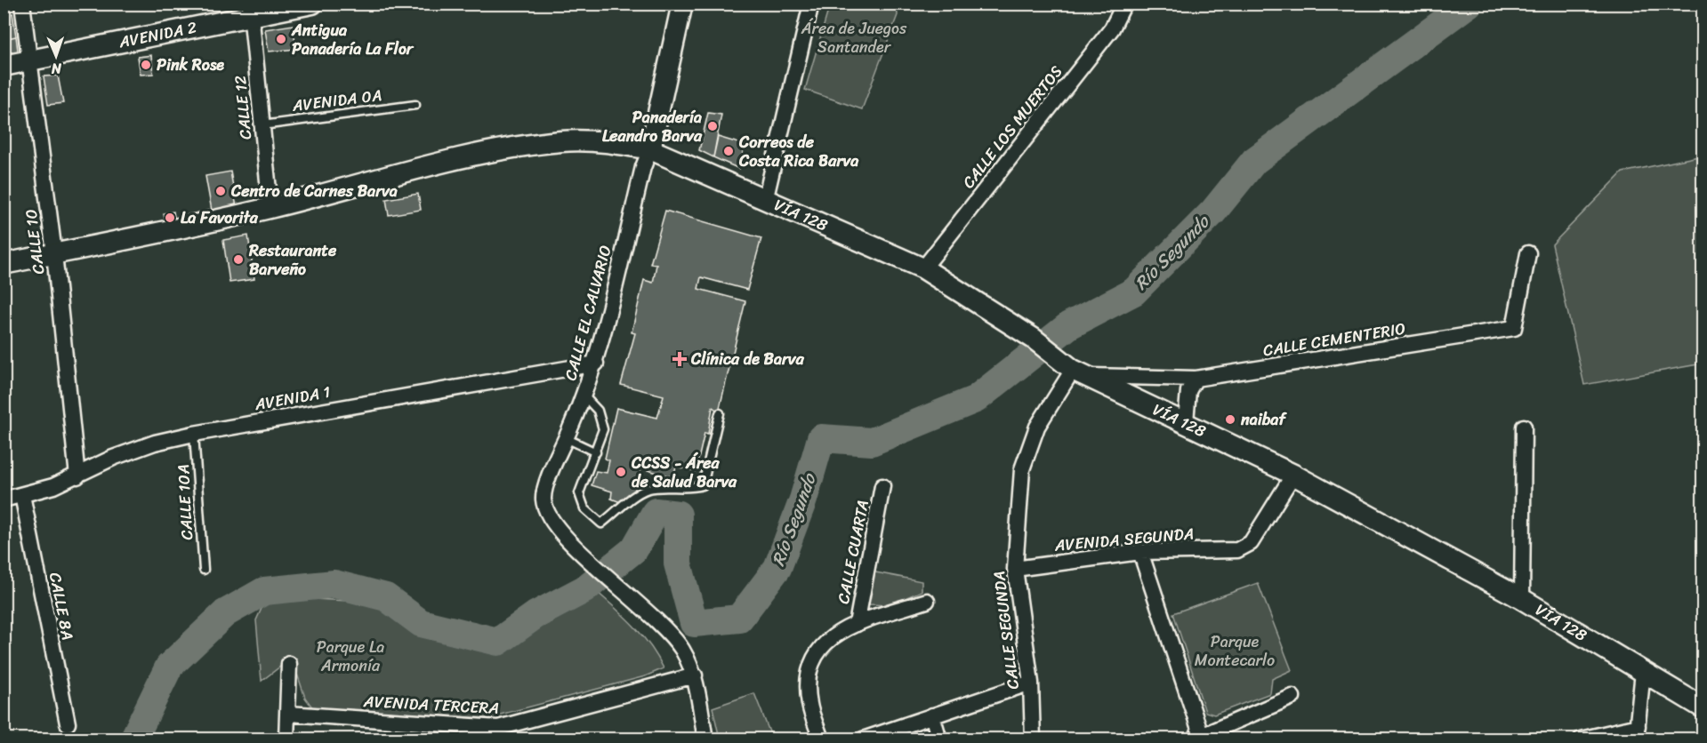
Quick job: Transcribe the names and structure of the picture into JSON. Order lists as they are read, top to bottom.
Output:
{
  "streets": {
    "main road": ["AVENIDA 2", "VÍA 128"],
    "street": [
      "CALLE 12",
      "CALLE LOS MUERTOS",
      "CALLE 10",
      "CALLE EL CALVARIO",
      "CALLE CEMENTERIO",
      "AVENIDA 1",
      "AVENIDA SEGUNDA",
      "CALLE CUARTA",
      "CALLE 8A",
      "CALLE SEGUNDA",
      "AVENIDA TERCERA"
    ],
    "lane": ["AVENIDA 0A", "CALLE 10A"]
  },
  "crossings": [
    ["AVENIDA 2", "CALLE 12"],
    ["AVENIDA 2", "CALLE 10"],
    ["AVENIDA 0A", "CALLE 12"],
    ["CALLE 12", "VÍA 128"],
    ["CALLE LOS MUERTOS", "VÍA 128"],
    ["VÍA 128", "CALLE 10"],
    ["VÍA 128", "CALLE EL CALVARIO"],
    ["VÍA 128", "CALLE CEMENTERIO"],
    ["VÍA 128", "AVENIDA SEGUNDA"],
    ["VÍA 128", "CALLE SEGUNDA"],
    ["CALLE 10", "AVENIDA 1"],
    ["CALLE EL CALVARIO", "AVENIDA 1"],
    ["CALLE EL CALVARIO", "AVENIDA TERCERA"],
    ["CALLE CEMENTERIO", "CALLE SEGUNDA"],
    ["AVENIDA 1", "CALLE 10A"],
    ["AVENIDA 1", "CALLE 8A"],
    ["AVENIDA SEGUNDA", "CALLE SEGUNDA"]
  ],
  "water": ["Río Segundo"],
  "parks": ["Área de Juegos Santander", "Parque Montecarlo", "Parque La Armonía"],
  "places": {
    "other": [
      "Antigua Panadería La Flor",
      "Pink Rose",
      "Panadería Leandro Barva",
      "Correos de Costa Rica Barva",
      "Centro de Carnes Barva",
      "La Favorita",
      "Restaurante Barveño",
      "naibaf",
      "CCSS - Área de Salud Barva"
    ],
    "health": ["Clínica de Barva"]
  },
  "north": "bottom"
}
